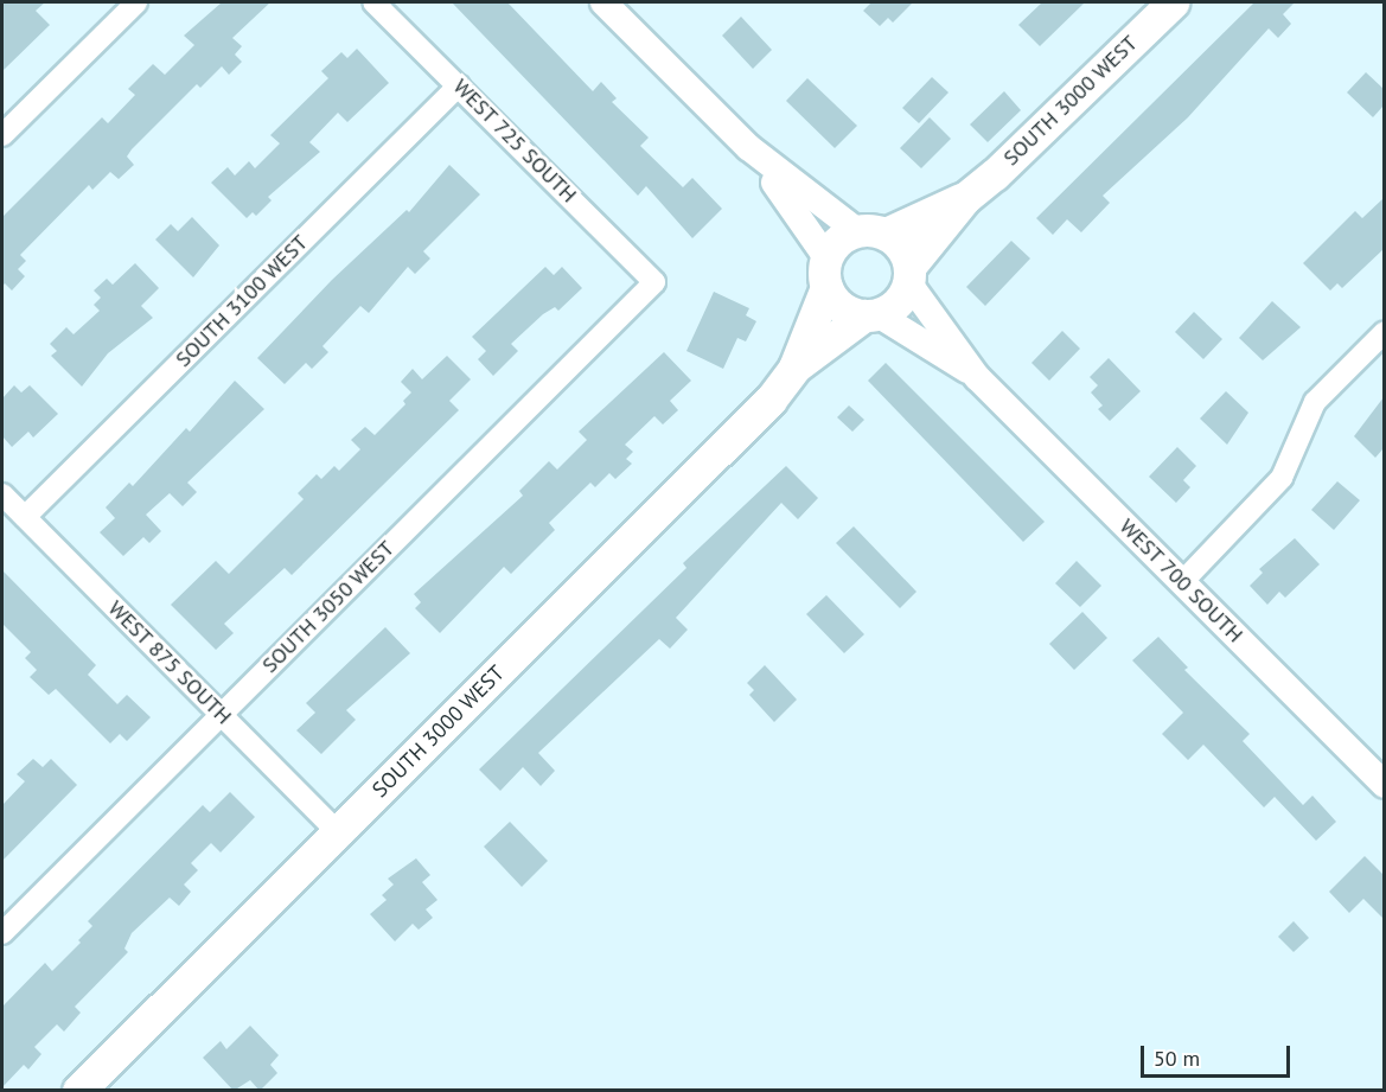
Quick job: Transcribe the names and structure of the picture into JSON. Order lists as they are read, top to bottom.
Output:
{
  "streets": {
    "main road": ["SOUTH 3000 WEST"],
    "street": [
      "WEST 725 SOUTH",
      "SOUTH 3100 WEST",
      "WEST 700 SOUTH",
      "SOUTH 3050 WEST",
      "WEST 875 SOUTH"
    ]
  },
  "crossings": [
    ["SOUTH 3000 WEST", "WEST 700 SOUTH"],
    ["SOUTH 3000 WEST", "WEST 875 SOUTH"],
    ["WEST 725 SOUTH", "SOUTH 3100 WEST"],
    ["WEST 725 SOUTH", "SOUTH 3050 WEST"],
    ["SOUTH 3100 WEST", "WEST 875 SOUTH"],
    ["SOUTH 3050 WEST", "WEST 875 SOUTH"]
  ],
  "scale_bar": "50 m"
}
